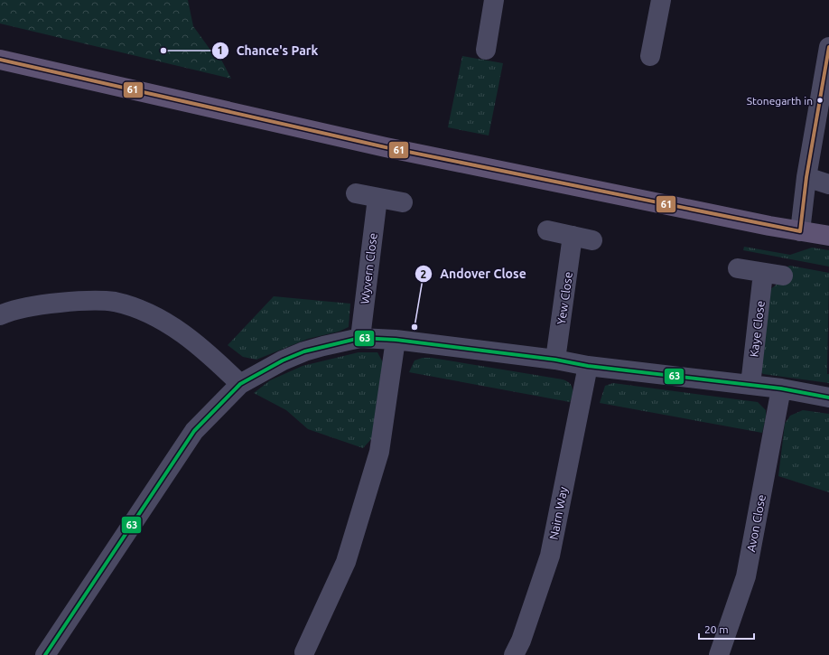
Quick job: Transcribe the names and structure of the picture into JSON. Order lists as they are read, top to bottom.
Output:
{
  "streets": {
    "street": [
      "Wyvern Close",
      "Yew Close",
      "Kaye Close",
      "Nairn Way",
      "Avon Close"
    ]
  },
  "places": ["Chance's Park", "Stonegarth in", "Andover Close"],
  "lines": ["transit line 61", "transit line 63"],
  "scale_bar": "20 m"
}
